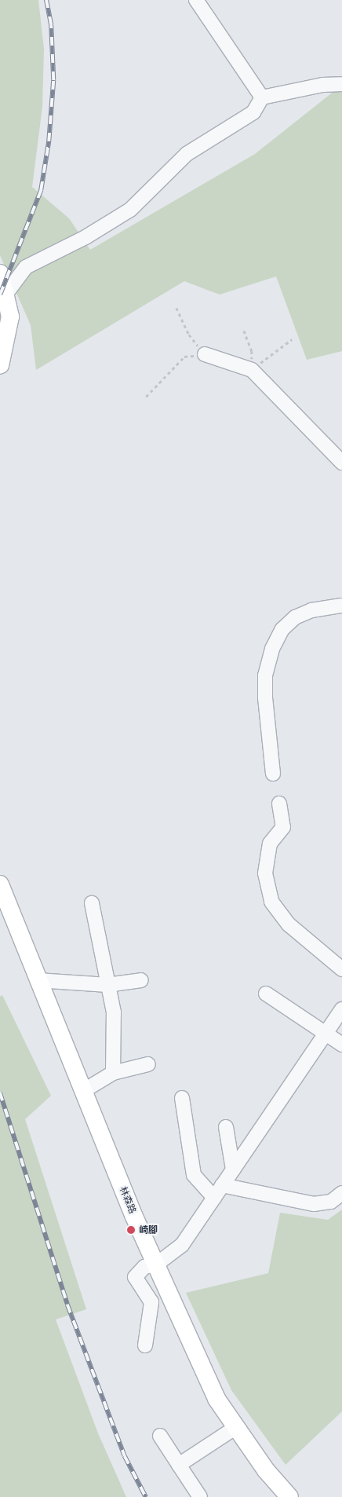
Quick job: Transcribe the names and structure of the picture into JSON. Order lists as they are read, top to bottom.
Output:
{
  "streets": {
    "main road": ["林森路"]
  },
  "places": ["崎腳"]
}
